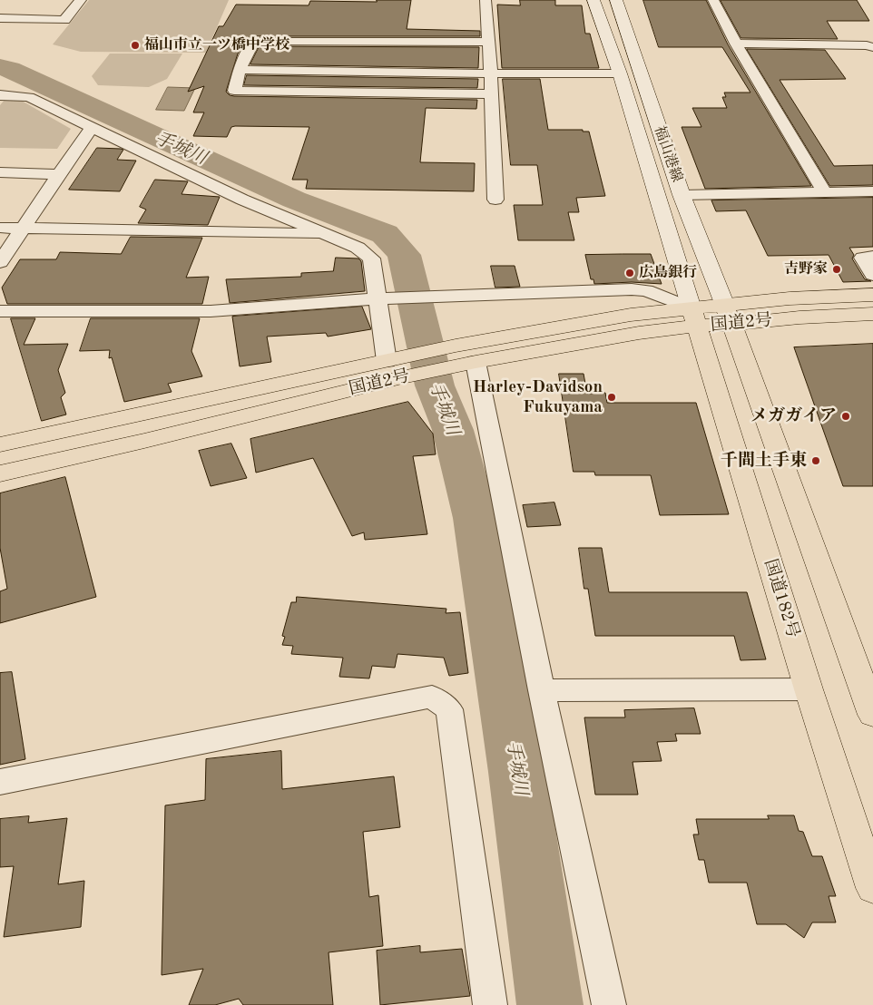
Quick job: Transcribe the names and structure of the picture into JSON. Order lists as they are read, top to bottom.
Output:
{
  "streets": {
    "highway": ["国道2号", "国道182号"],
    "main road": ["福山港線"]
  },
  "crossings": [
    ["福山港線", "国道2号"],
    ["福山港線", "国道182号"],
    ["国道2号", "国道182号"]
  ],
  "water": ["手城川"],
  "places": [
    "福山市立一ツ橋中学校",
    "吉野家",
    "広島銀行",
    "Harley-Davidson Fukuyama",
    "メガガイア",
    "千間土手東"
  ]
}
